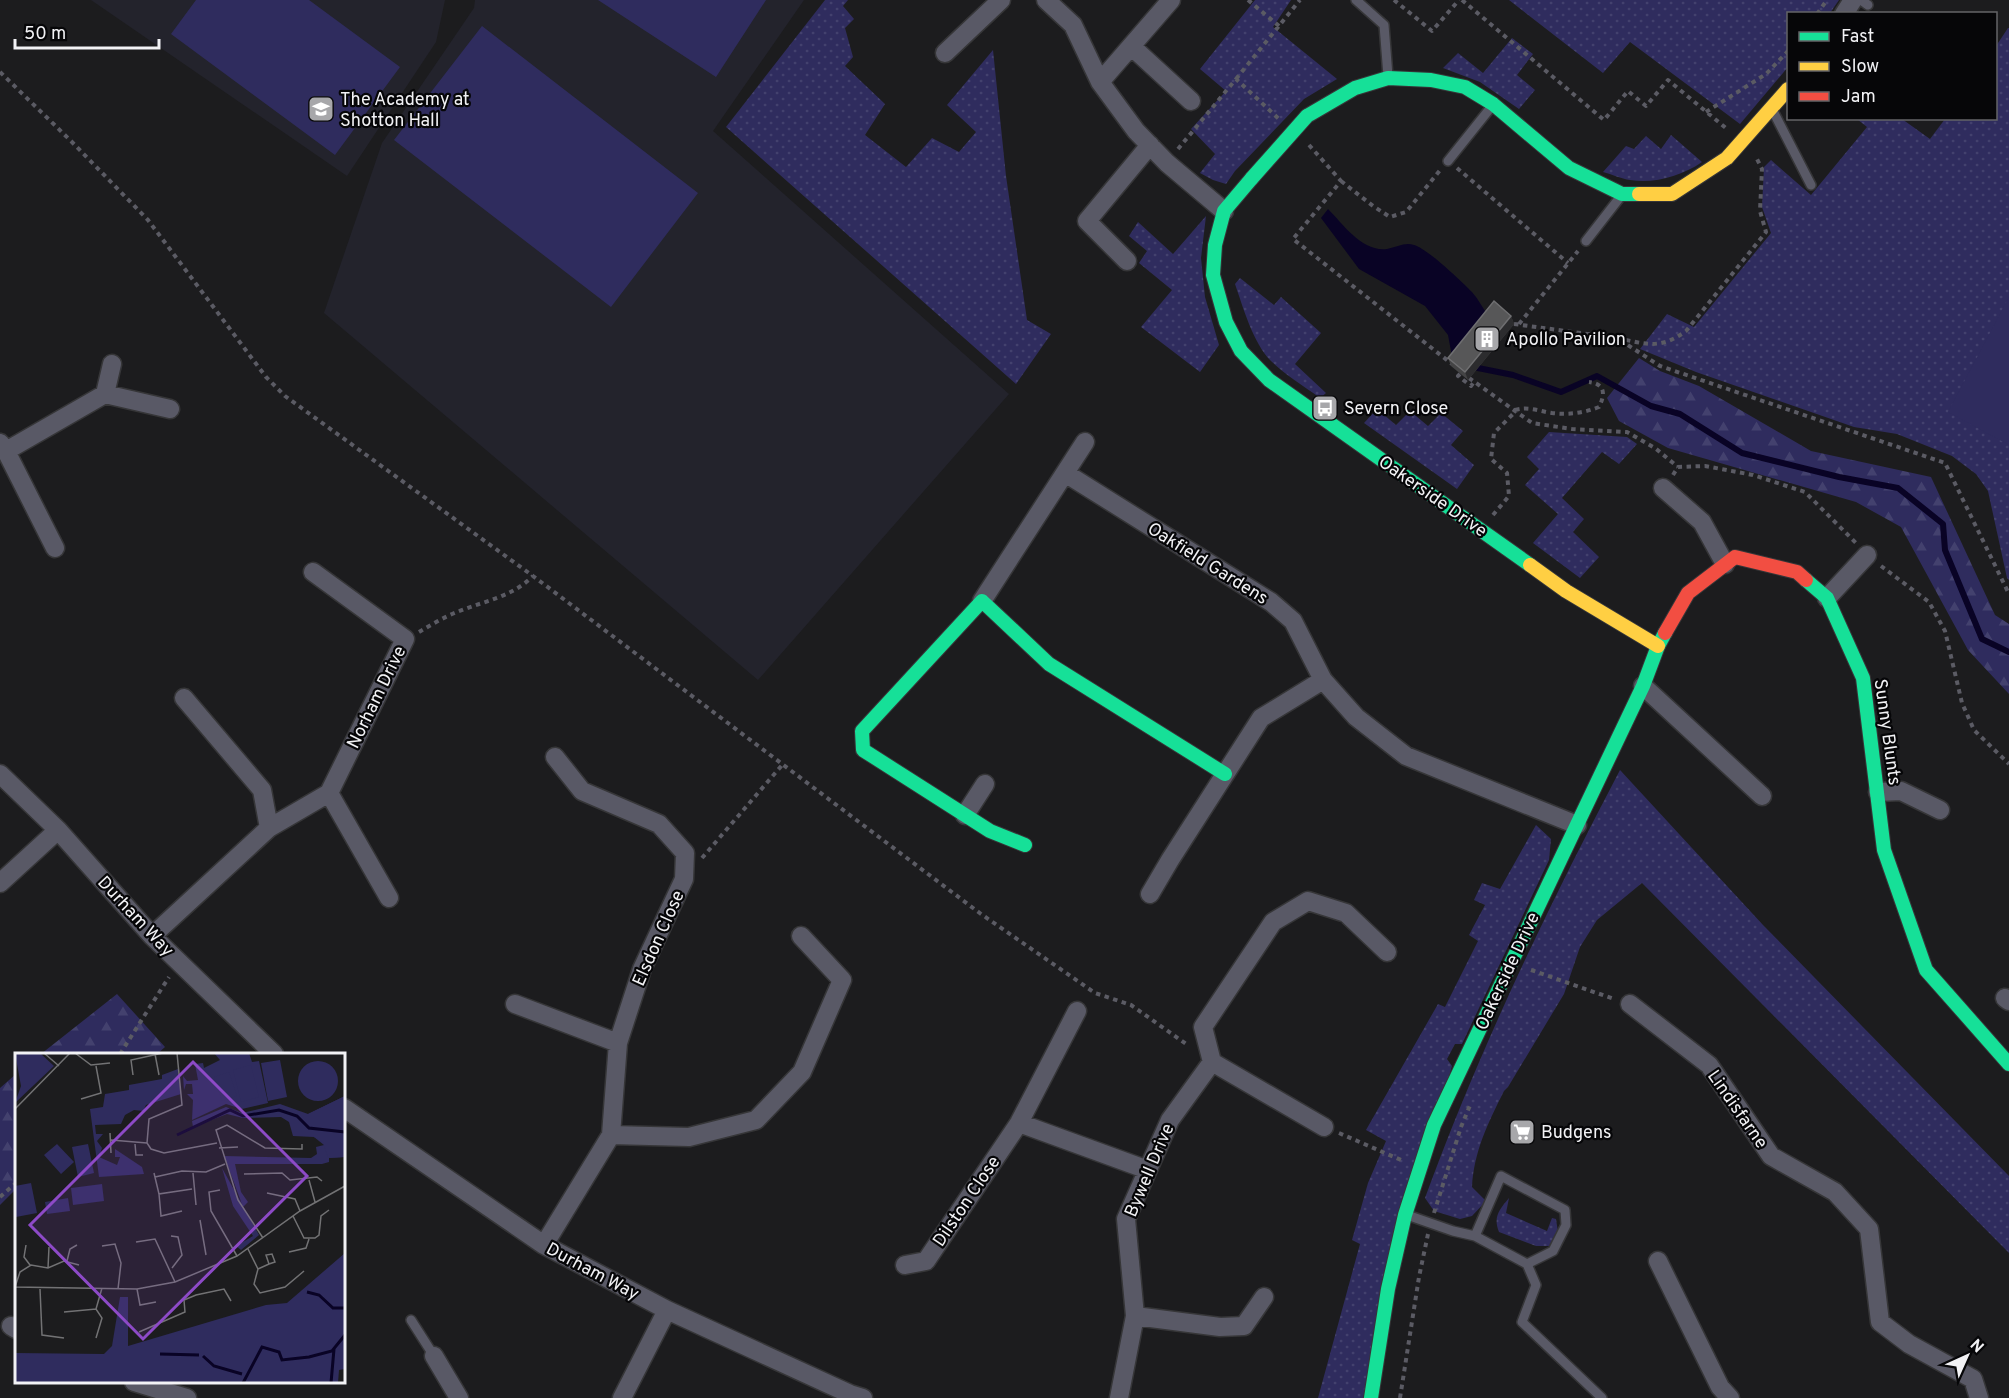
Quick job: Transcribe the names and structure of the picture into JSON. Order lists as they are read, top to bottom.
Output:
{
  "streets": {
    "street": [
      "Oakerside Drive",
      "Oakfield Gardens",
      "Norham Drive",
      "Sunny Blunts",
      "Durham Way",
      "Elsdon Close",
      "Lindisfarne",
      "Bywell Drive",
      "Dilston Close"
    ]
  },
  "crossings": [
    ["Oakerside Drive", "Oakfield Gardens"],
    ["Durham Way", "Elsdon Close"]
  ],
  "places": {
    "school or university": ["The Academy at Shotton Hall"],
    "building": ["Apollo Pavilion"],
    "bus stop": ["Severn Close"],
    "supermarket": ["Budgens"]
  },
  "legend": ["Fast", "Slow", "Jam"],
  "scale_bar": "50 m",
  "north": "top right"
}
